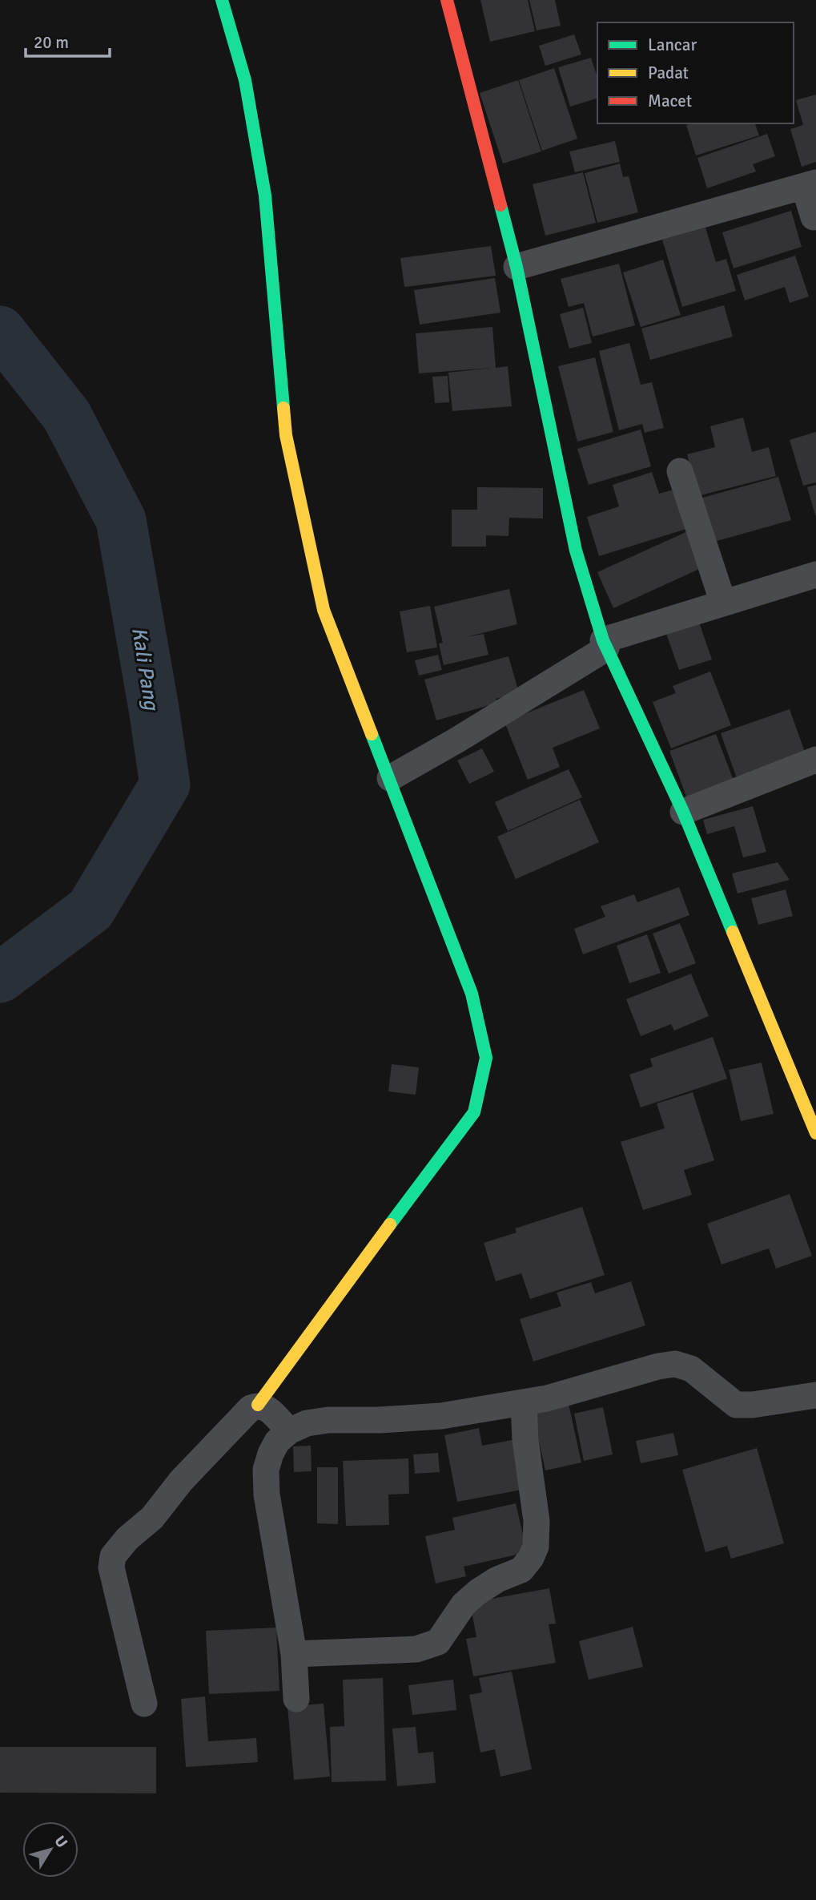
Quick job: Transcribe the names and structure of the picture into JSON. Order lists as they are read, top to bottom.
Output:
{
  "water": ["Kali Pang"],
  "legend": ["Lancar", "Padat", "Macet"],
  "scale_bar": "20 m",
  "north": "top right"
}
